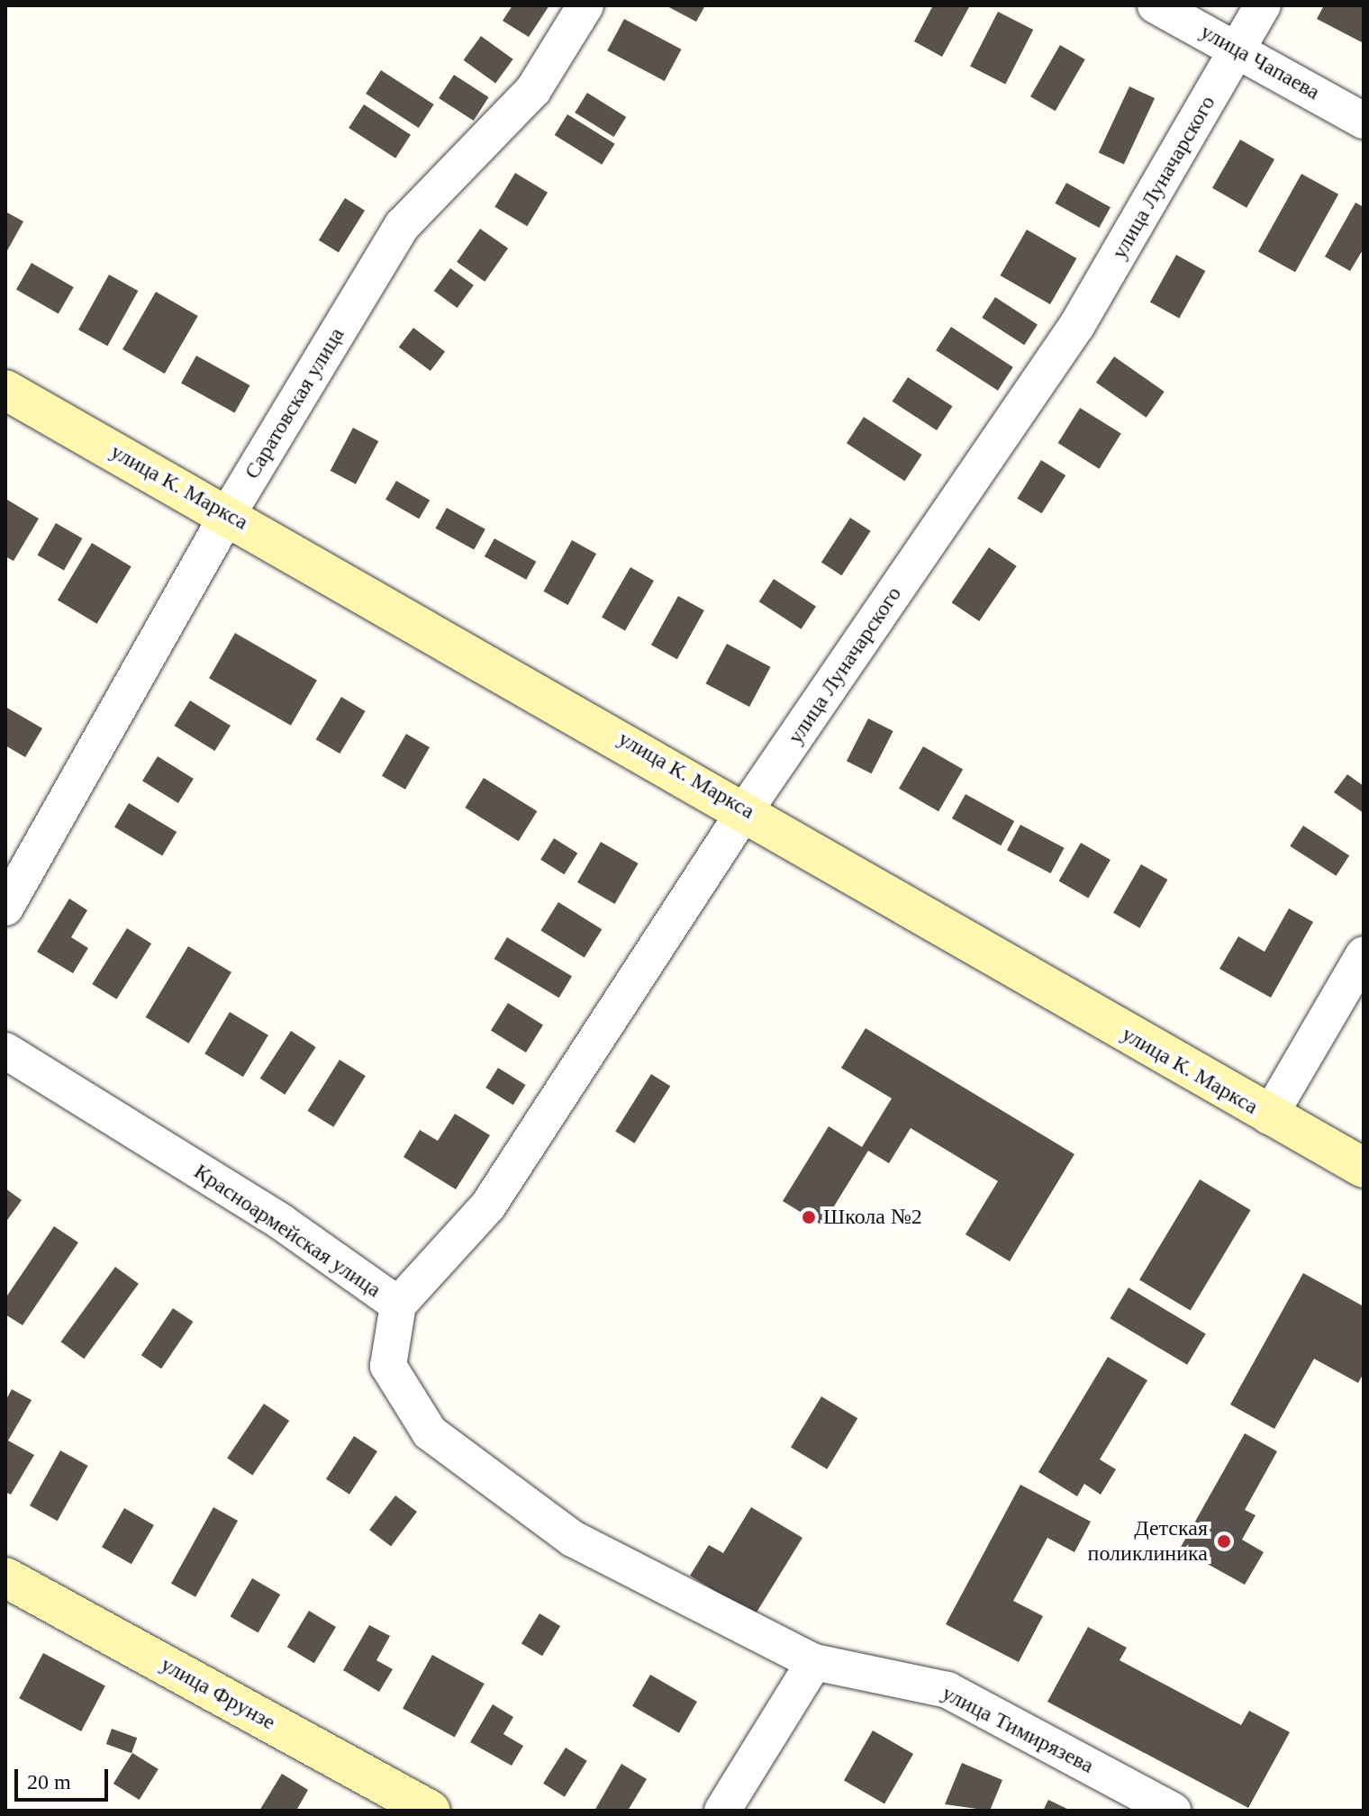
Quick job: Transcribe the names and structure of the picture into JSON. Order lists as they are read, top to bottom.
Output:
{
  "streets": {
    "main road": ["улица К. Маркса", "улица Фрунзе"],
    "street": [
      "улица Чапаева",
      "улица Луначарского",
      "Саратовская улица",
      "Красноармейская улица",
      "улица Тимирязева"
    ]
  },
  "crossings": [
    ["улица Чапаева", "улица Луначарского"],
    ["улица Луначарского", "улица К. Маркса"],
    ["улица Луначарского", "Красноармейская улица"],
    ["Саратовская улица", "улица К. Маркса"],
    ["Красноармейская улица", "улица Тимирязева"]
  ],
  "places": ["Школа №2", "Детская поликлиника"],
  "scale_bar": "20 m"
}
